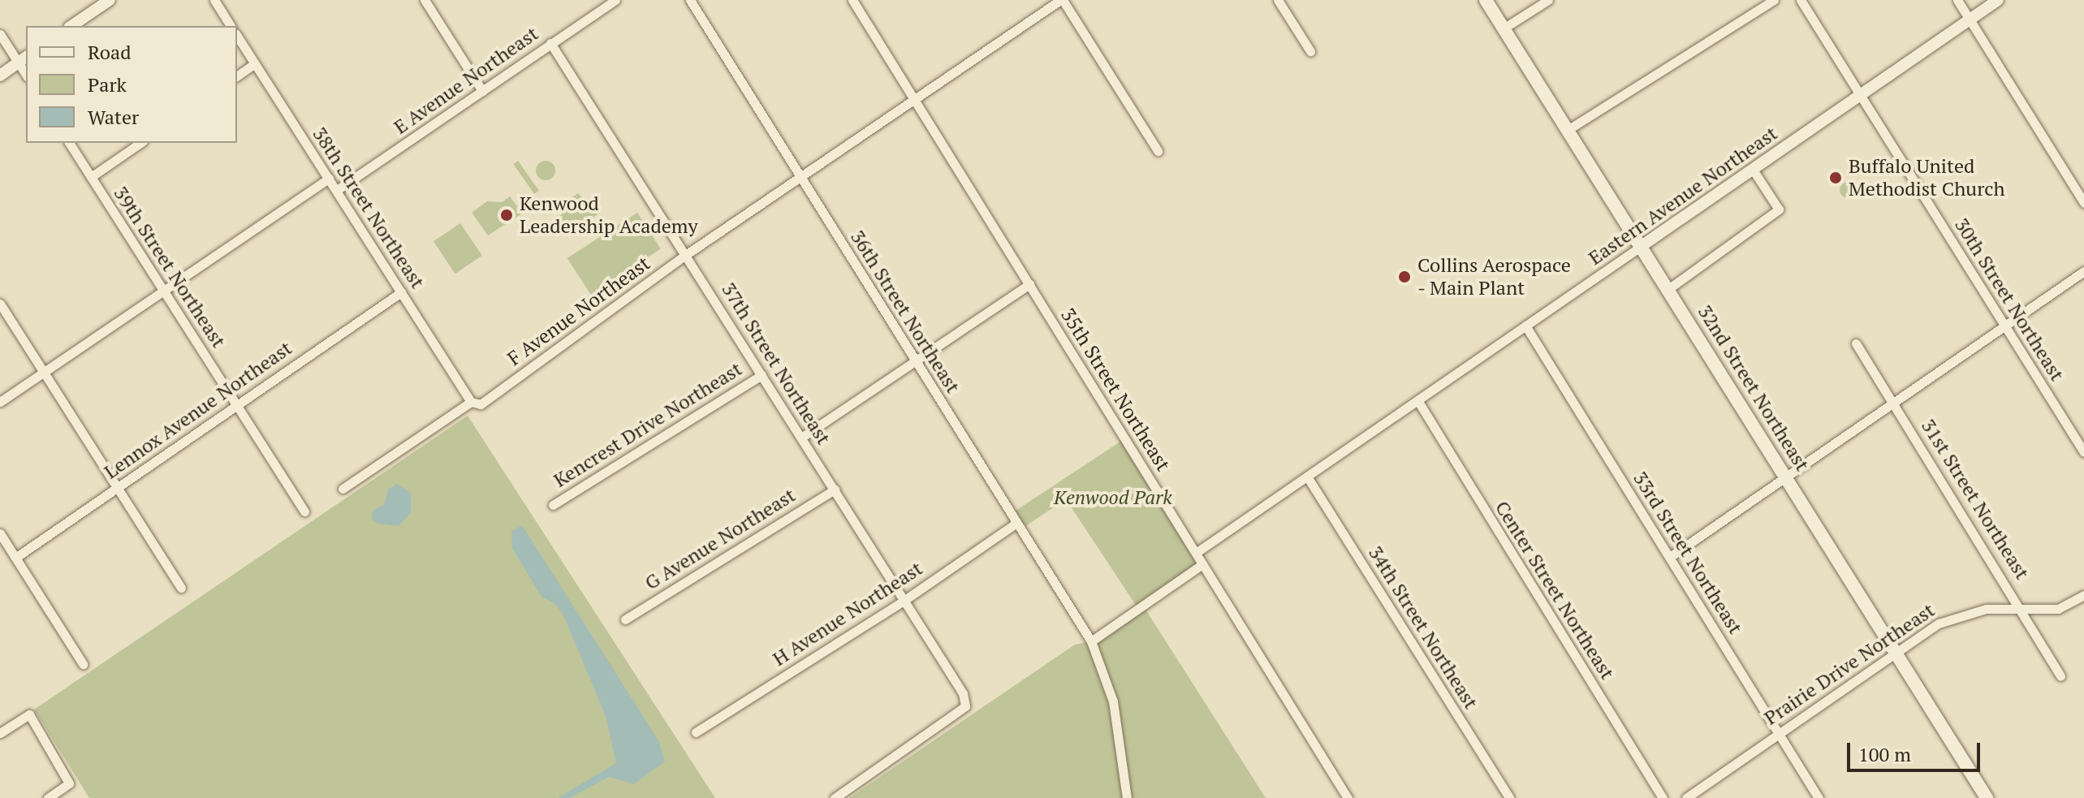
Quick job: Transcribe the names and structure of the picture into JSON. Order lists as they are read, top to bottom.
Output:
{
  "streets": {
    "main road": ["32nd Street Northeast"],
    "street": [
      "E Avenue Northeast",
      "Eastern Avenue Northeast",
      "38th Street Northeast",
      "39th Street Northeast",
      "30th Street Northeast",
      "F Avenue Northeast",
      "36th Street Northeast",
      "37th Street Northeast",
      "35th Street Northeast",
      "Lennox Avenue Northeast",
      "Kencrest Drive Northeast",
      "31st Street Northeast",
      "G Avenue Northeast",
      "33rd Street Northeast",
      "Center Street Northeast",
      "H Avenue Northeast",
      "34th Street Northeast",
      "Prairie Drive Northeast"
    ]
  },
  "crossings": [
    ["E Avenue Northeast", "38th Street Northeast"],
    ["E Avenue Northeast", "37th Street Northeast"],
    ["Eastern Avenue Northeast", "30th Street Northeast"],
    ["Eastern Avenue Northeast", "32nd Street Northeast"],
    ["Eastern Avenue Northeast", "35th Street Northeast"],
    ["Eastern Avenue Northeast", "33rd Street Northeast"],
    ["Eastern Avenue Northeast", "Center Street Northeast"],
    ["Eastern Avenue Northeast", "34th Street Northeast"],
    ["38th Street Northeast", "F Avenue Northeast"],
    ["38th Street Northeast", "Lennox Avenue Northeast"],
    ["39th Street Northeast", "Lennox Avenue Northeast"],
    ["F Avenue Northeast", "36th Street Northeast"],
    ["F Avenue Northeast", "37th Street Northeast"],
    ["F Avenue Northeast", "35th Street Northeast"],
    ["36th Street Northeast", "H Avenue Northeast"],
    ["37th Street Northeast", "Kencrest Drive Northeast"],
    ["37th Street Northeast", "G Avenue Northeast"],
    ["37th Street Northeast", "H Avenue Northeast"],
    ["32nd Street Northeast", "Prairie Drive Northeast"],
    ["31st Street Northeast", "Prairie Drive Northeast"],
    ["33rd Street Northeast", "Prairie Drive Northeast"]
  ],
  "parks": ["Kenwood Park"],
  "places": ["Buffalo United Methodist Church", "Kenwood Leadership Academy", "Collins Aerospace - Main Plant"],
  "legend": ["Road", "Park", "Water"],
  "scale_bar": "100 m"
}
